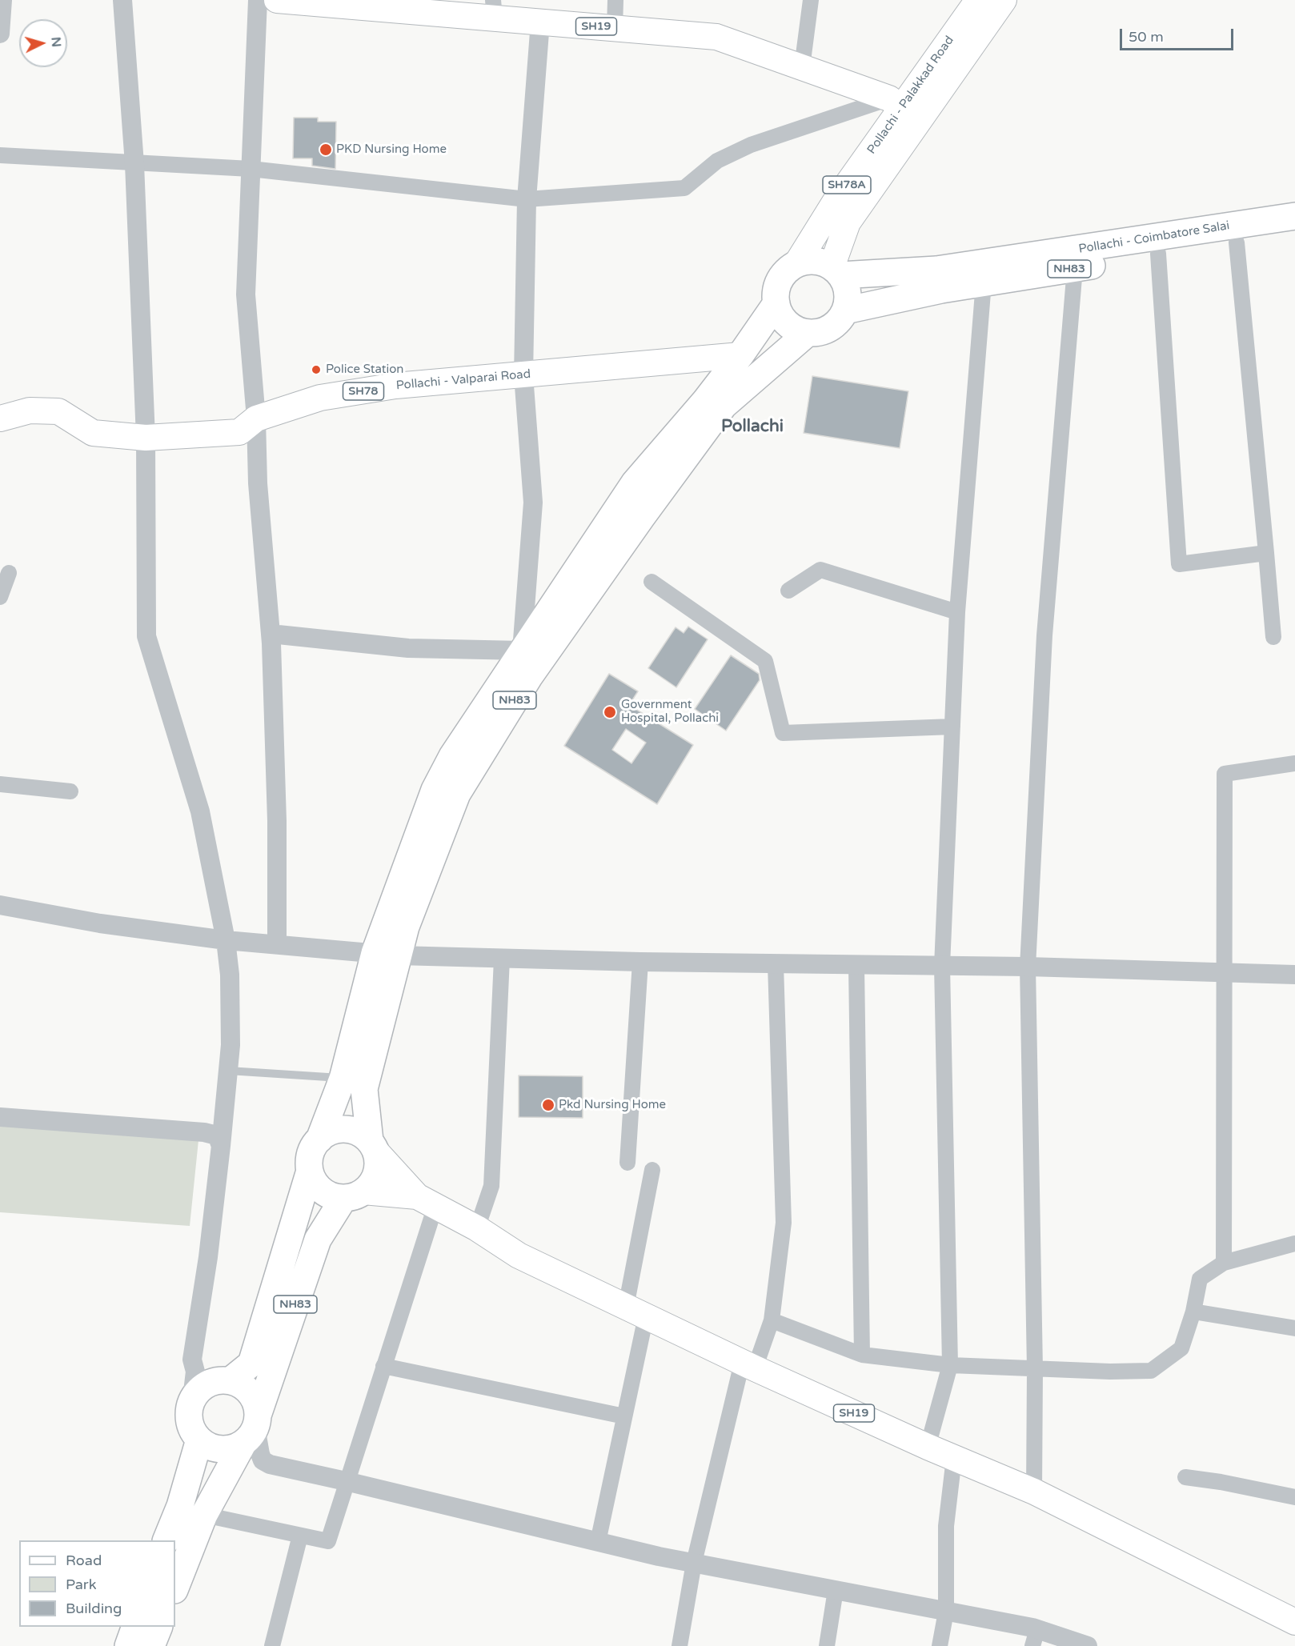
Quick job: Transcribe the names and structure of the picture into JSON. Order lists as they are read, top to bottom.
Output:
{
  "streets": {
    "highway": ["Pollachi - Coimbatore Salai", "NH83"],
    "main road": [
      "SH19",
      "Pollachi - Palakkad Road",
      "SH78A",
      "Pollachi - Valparai Road",
      "SH78"
    ]
  },
  "crossings": [
    ["SH19", "Pollachi - Palakkad Road"],
    ["SH19", "NH83"],
    ["Pollachi - Palakkad Road", "Pollachi - Coimbatore Salai"],
    ["Pollachi - Palakkad Road", "NH83"],
    ["Pollachi - Coimbatore Salai", "NH83"],
    ["NH83", "Pollachi - Valparai Road"]
  ],
  "districts": ["Pollachi"],
  "places": [
    "PKD Nursing Home",
    "Police Station",
    "Government Hospital, Pollachi",
    "Pkd Nursing Home"
  ],
  "legend": ["Road", "Park", "Building"],
  "scale_bar": "50 m",
  "north": "right"
}
